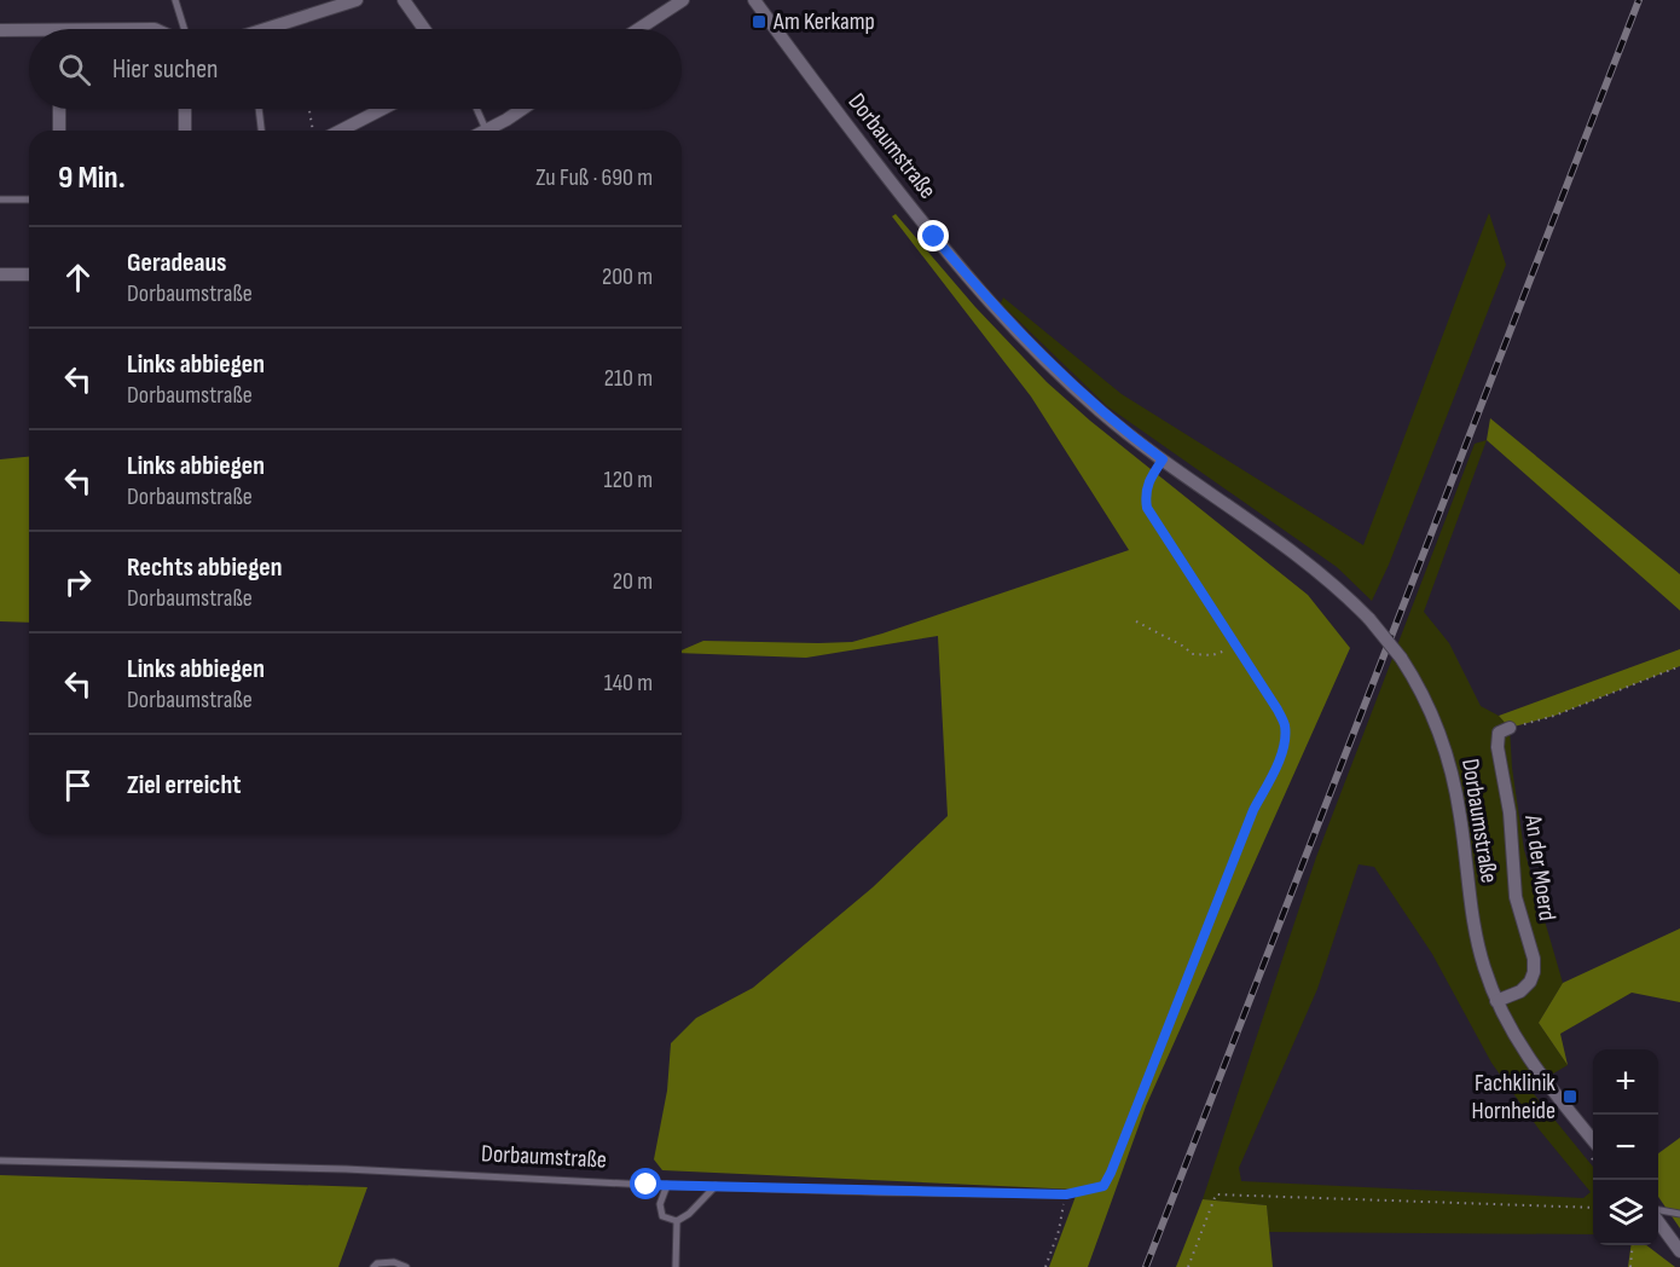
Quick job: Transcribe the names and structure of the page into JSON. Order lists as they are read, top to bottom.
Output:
{
  "streets": {
    "street": ["Dorbaumstraße", "An der Moerd"]
  },
  "crossings": [
    ["Dorbaumstraße", "An der Moerd"]
  ],
  "places": {
    "transit": ["Am Kerkamp", "Fachklinik Hornheide"]
  },
  "page": {
    "search": "Hier suchen",
    "heading": ["9 Min.", "Zu Fuß · 690 m"],
    "list": [
      ["Geradeaus", "Dorbaumstraße", "200 m"],
      ["Links abbiegen", "Dorbaumstraße", "210 m"],
      ["Links abbiegen", "Dorbaumstraße", "120 m"],
      ["Rechts abbiegen", "Dorbaumstraße", "20 m"],
      ["Links abbiegen", "Dorbaumstraße", "140 m"],
      "Ziel erreicht"
    ],
    "map_buttons": ["+", "−"]
  }
}
